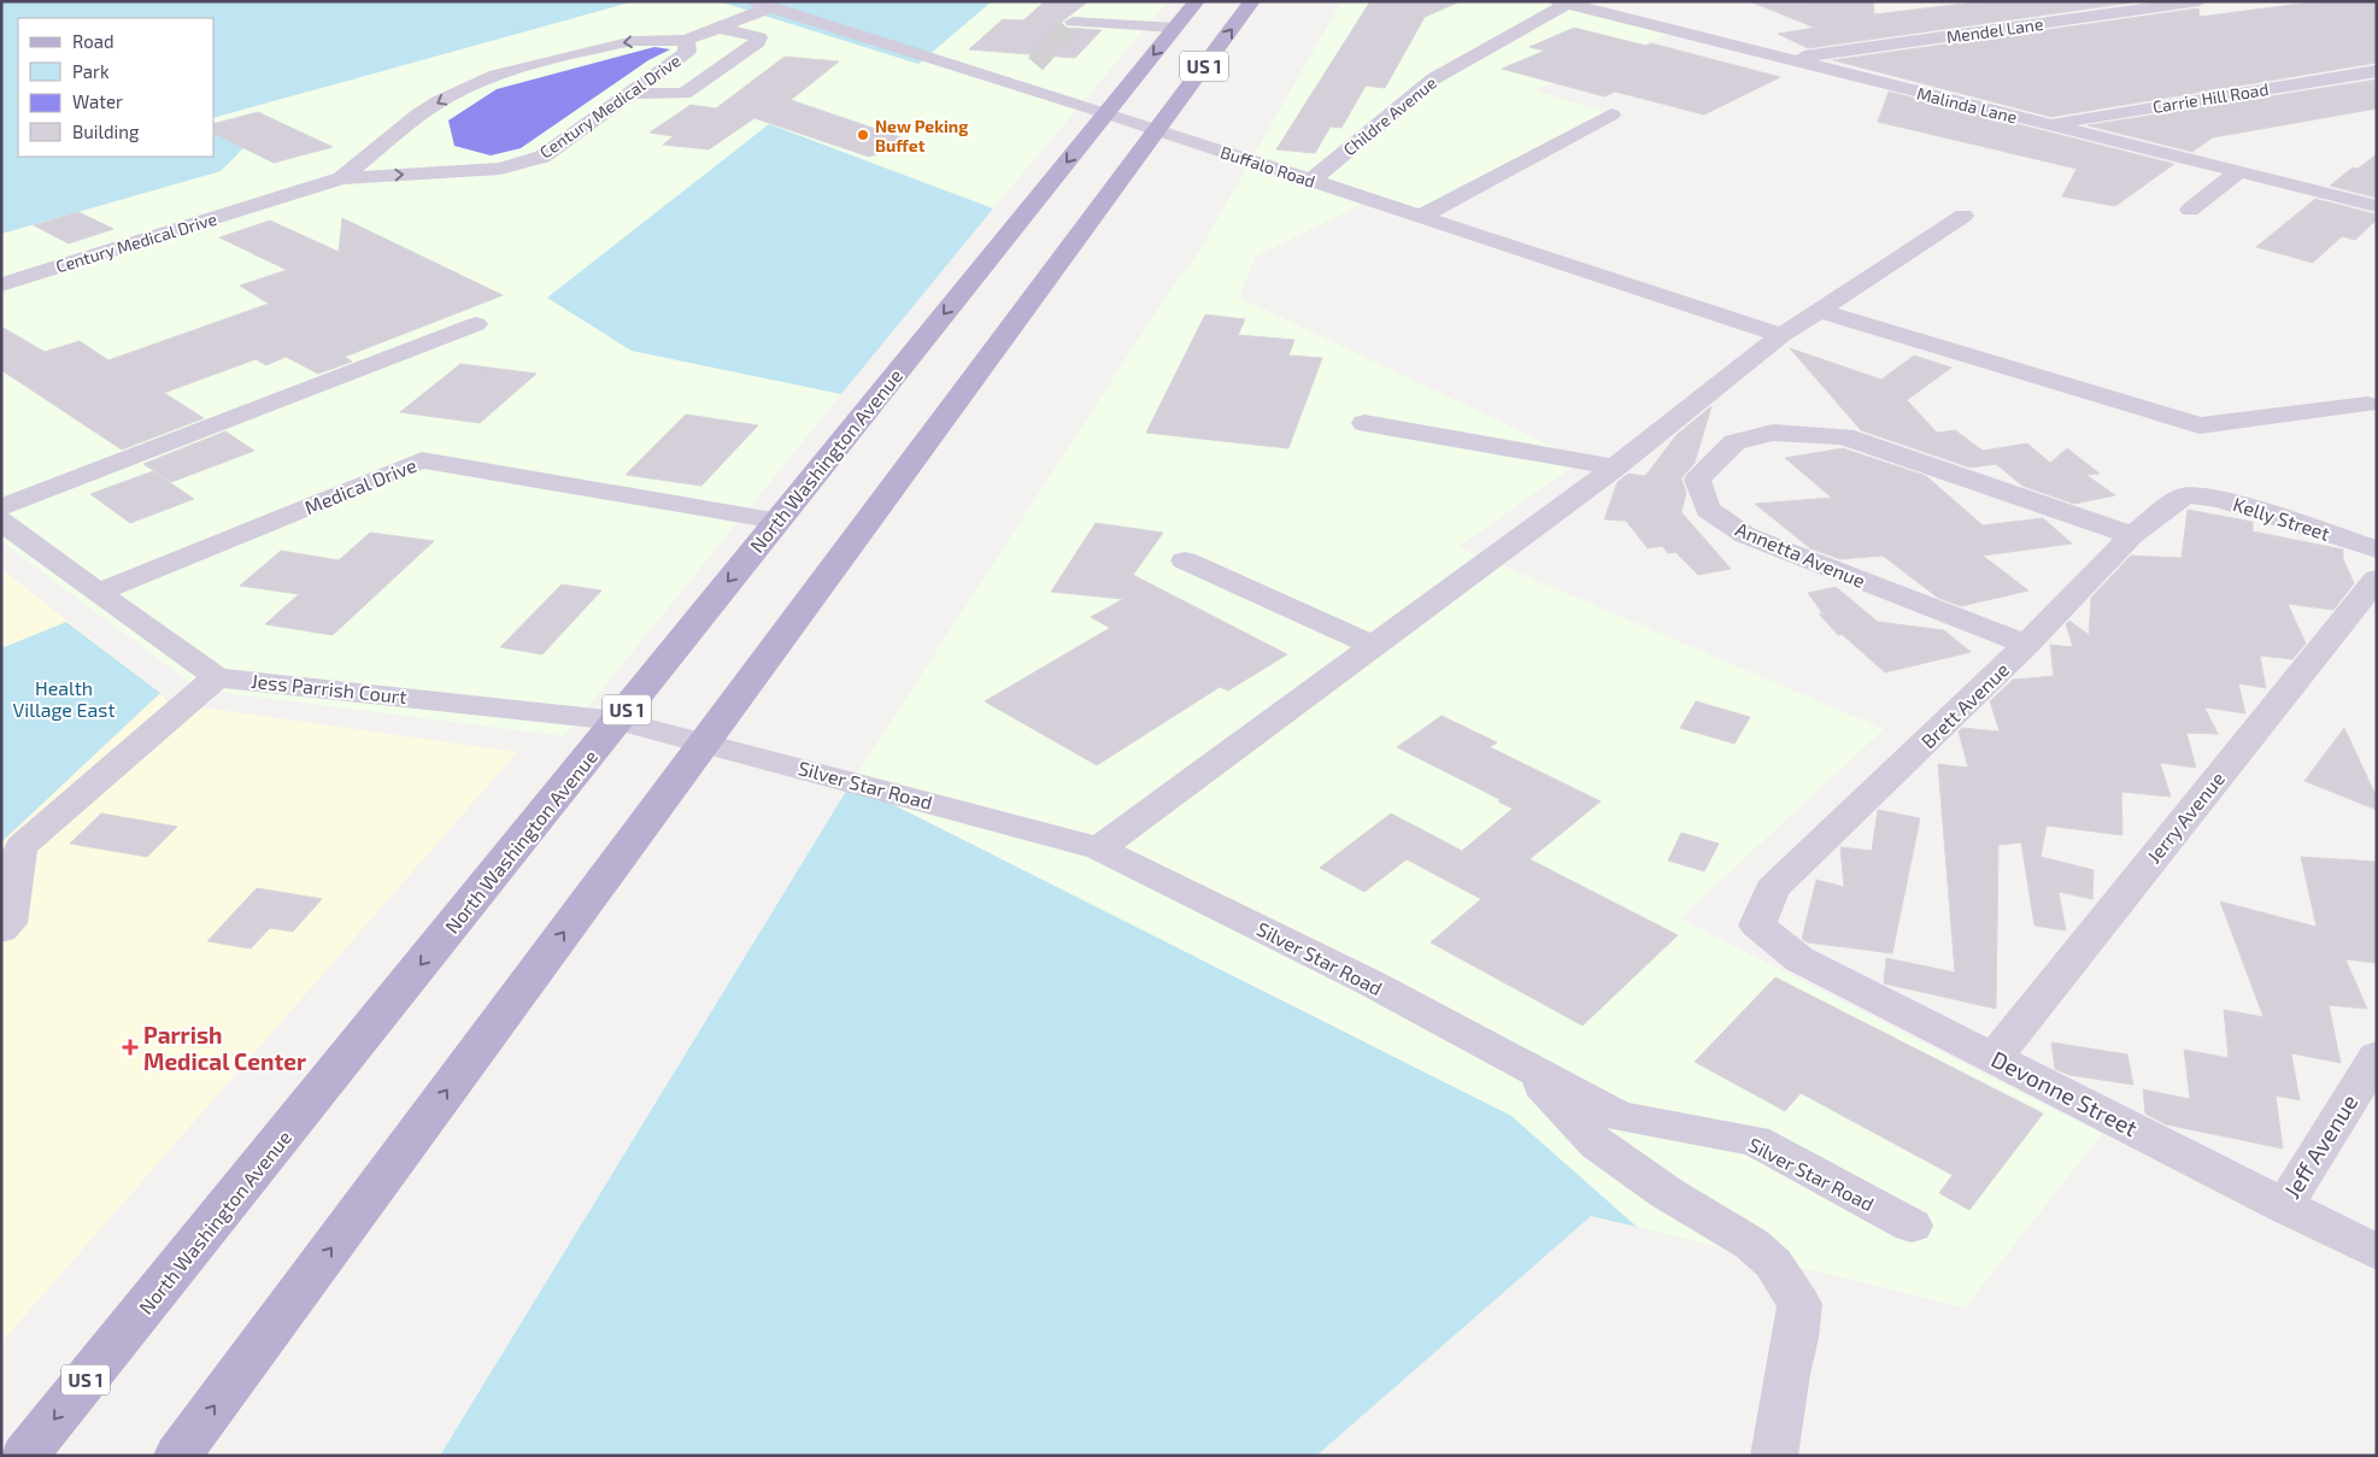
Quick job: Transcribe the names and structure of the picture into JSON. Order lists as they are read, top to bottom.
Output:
{
  "streets": {
    "main road": ["US 1", "North Washington Avenue"],
    "street": [
      "Mendel Lane",
      "Carrie Hill Road",
      "Malinda Lane",
      "Century Medical Drive",
      "Childre Avenue",
      "Buffalo Road",
      "Medical Drive",
      "Kelly Street",
      "Annetta Avenue",
      "Jess Parrish Court",
      "Brett Avenue",
      "Silver Star Road",
      "Jerry Avenue",
      "Devonne Street",
      "Jeff Avenue"
    ]
  },
  "crossings": [
    ["Mendel Lane", "Malinda Lane"],
    ["US 1", "Buffalo Road"],
    ["US 1", "Jess Parrish Court"],
    ["US 1", "Silver Star Road"],
    ["Carrie Hill Road", "Malinda Lane"],
    ["Malinda Lane", "Childre Avenue"],
    ["Century Medical Drive", "Buffalo Road"],
    ["Childre Avenue", "Buffalo Road"],
    ["Buffalo Road", "North Washington Avenue"],
    ["North Washington Avenue", "Medical Drive"],
    ["North Washington Avenue", "Jess Parrish Court"],
    ["Medical Drive", "Jess Parrish Court"],
    ["Kelly Street", "Brett Avenue"],
    ["Annetta Avenue", "Brett Avenue"],
    ["Jess Parrish Court", "Silver Star Road"],
    ["Brett Avenue", "Devonne Street"],
    ["Jerry Avenue", "Devonne Street"],
    ["Devonne Street", "Jeff Avenue"]
  ],
  "parks": ["Health Village East"],
  "places": {
    "other": ["New Peking Buffet"],
    "health": ["Parrish Medical Center"]
  },
  "legend": [
    "Road",
    "Park",
    "Water",
    "Building"
  ]
}
